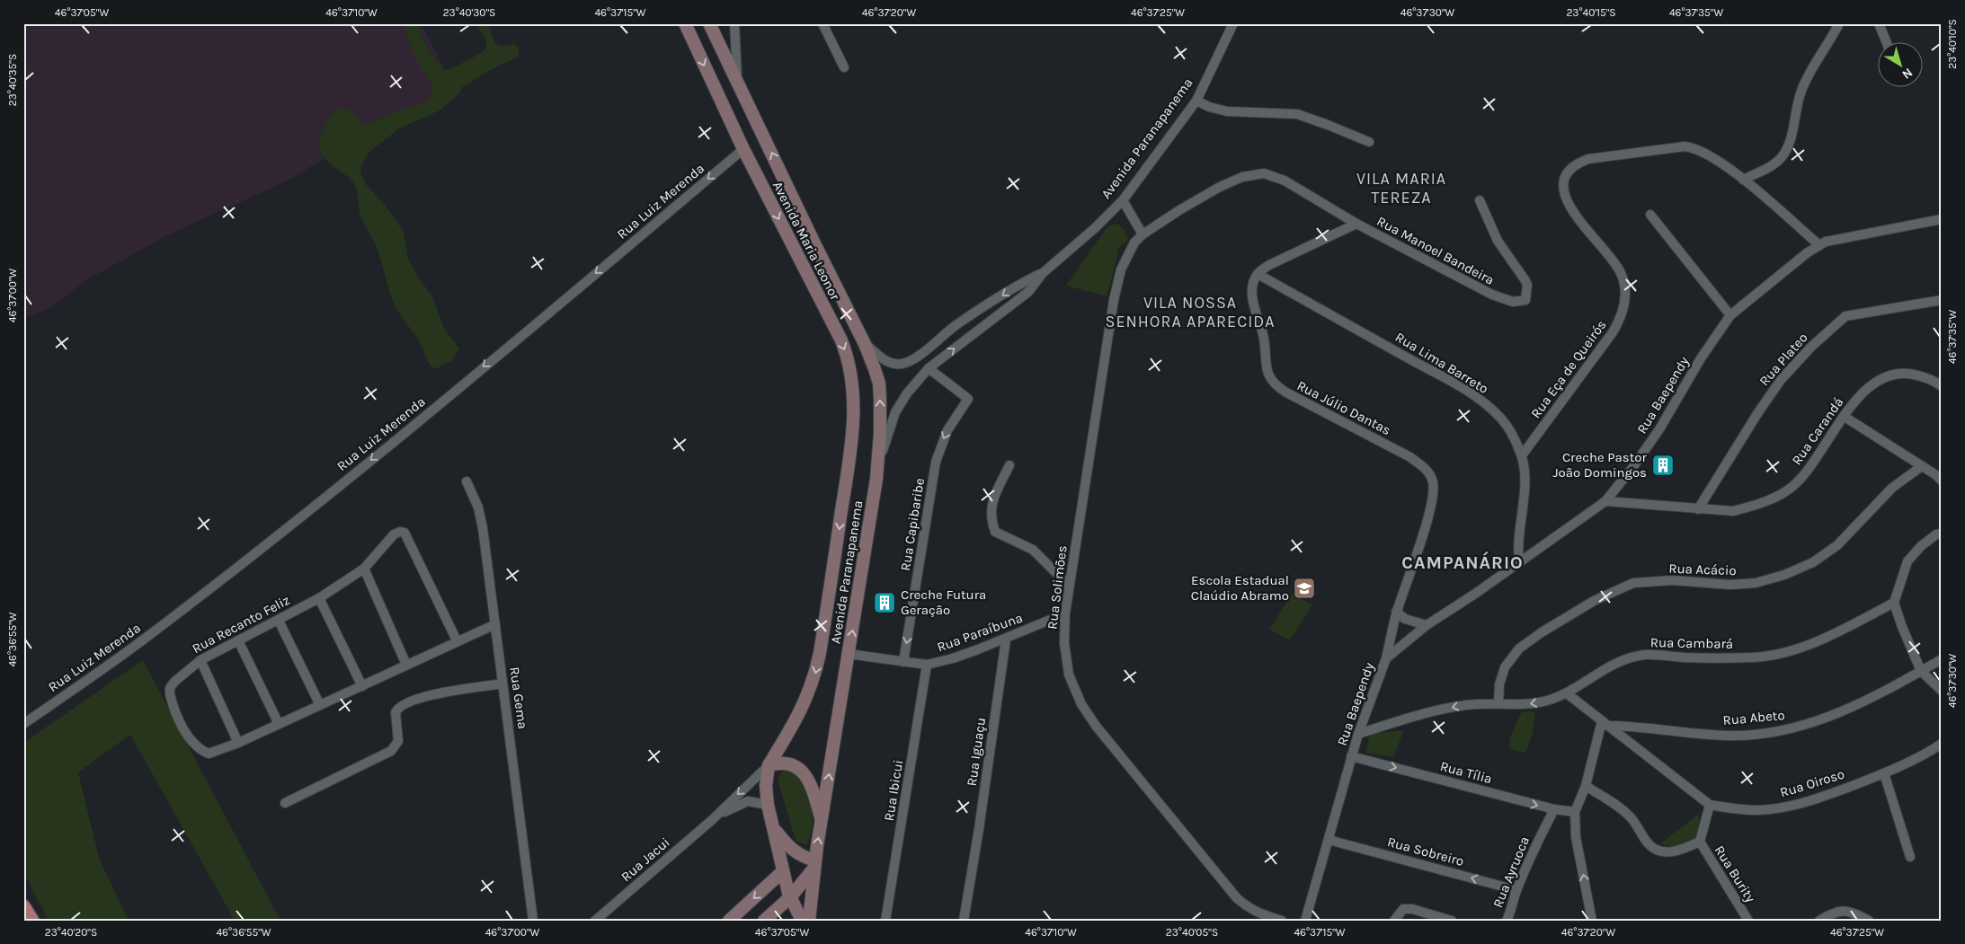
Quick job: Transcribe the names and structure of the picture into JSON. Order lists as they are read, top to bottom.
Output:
{
  "streets": {
    "street": [
      "Avenida Paranapanema",
      "Rua Luiz Merenda",
      "Avenida Maria Leonor",
      "Rua Manoel Bandeira",
      "Rua Plateo",
      "Rua Lima Barreto",
      "Rua Eça de Queirós",
      "Rua Baependy",
      "Rua Júlio Dantas",
      "Rua Carandá",
      "Rua Capibaribe",
      "Rua Acácio",
      "Rua Solimões",
      "Rua Recanto Feliz",
      "Rua Paraíbuna",
      "Rua Cambará",
      "Rua Gema",
      "Rua Abeto",
      "Rua Iguaçu",
      "Rua Tília",
      "Rua Oiroso",
      "Rua Ibicui",
      "Rua Sobreiro",
      "Rua Jacui",
      "Rua Ayruoca",
      "Rua Burity"
    ]
  },
  "crossings": [
    ["Avenida Paranapanema", "Avenida Maria Leonor"],
    ["Avenida Paranapanema", "Rua Capibaribe"],
    ["Avenida Paranapanema", "Rua Paraíbuna"],
    ["Avenida Paranapanema", "Rua Jacui"],
    ["Rua Luiz Merenda", "Avenida Maria Leonor"],
    ["Rua Manoel Bandeira", "Rua Solimões"],
    ["Rua Plateo", "Rua Carandá"],
    ["Rua Lima Barreto", "Rua Eça de Queirós"],
    ["Rua Lima Barreto", "Rua Baependy"],
    ["Rua Lima Barreto", "Rua Júlio Dantas"],
    ["Rua Eça de Queirós", "Rua Baependy"],
    ["Rua Baependy", "Rua Júlio Dantas"],
    ["Rua Baependy", "Rua Carandá"],
    ["Rua Baependy", "Rua Cambará"],
    ["Rua Baependy", "Rua Tília"],
    ["Rua Baependy", "Rua Sobreiro"],
    ["Rua Capibaribe", "Rua Paraíbuna"],
    ["Rua Acácio", "Rua Cambará"],
    ["Rua Solimões", "Rua Paraíbuna"],
    ["Rua Recanto Feliz", "Rua Gema"],
    ["Rua Paraíbuna", "Rua Iguaçu"],
    ["Rua Paraíbuna", "Rua Ibicui"],
    ["Rua Tília", "Rua Ayruoca"],
    ["Rua Sobreiro", "Rua Ayruoca"]
  ],
  "one_way": [
    "Rua Luiz Merenda",
    "Rua Capibaribe",
    "Rua Cambará",
    "Rua Tília",
    "Rua Sobreiro"
  ],
  "districts": ["VILA MARIA TEREZA", "VILA NOSSA SENHORA APARECIDA", "CAMPANÁRIO"],
  "places": {
    "building": ["Creche Pastor João Domingos", "Creche Futura Geração"],
    "school or university": ["Escola Estadual Claúdio Abramo"]
  },
  "north": "bottom right",
  "coordinates": [
    "46°37'05\"W",
    "46°37'10\"W",
    "23°40'30\"S",
    "46°37'15\"W",
    "46°37'20\"W",
    "46°37'25\"W",
    "46°37'30\"W",
    "23°40'15\"S",
    "46°37'35\"W",
    "23°40'10\"S",
    "23°40'35\"S",
    "46°37'00\"W",
    "46°36'55\"W",
    "23°40'20\"S",
    "23°40'05\"S"
  ]
}
